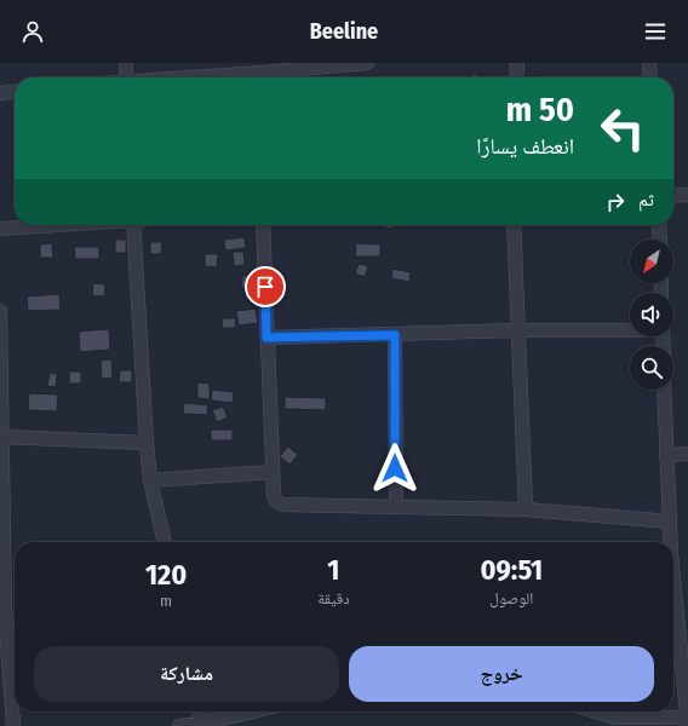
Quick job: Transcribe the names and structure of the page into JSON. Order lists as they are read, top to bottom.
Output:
{
  "north": "bottom left",
  "page": {
    "header": "Beeline",
    "turn": ["50 m", "انعطف يسارًا"],
    "then": "ثم",
    "eta": [
      "09:51",
      "الوصول",
      "1",
      "دقيقة",
      "120",
      "m"
    ],
    "buttons": ["خروج", "مشاركة"]
  }
}
